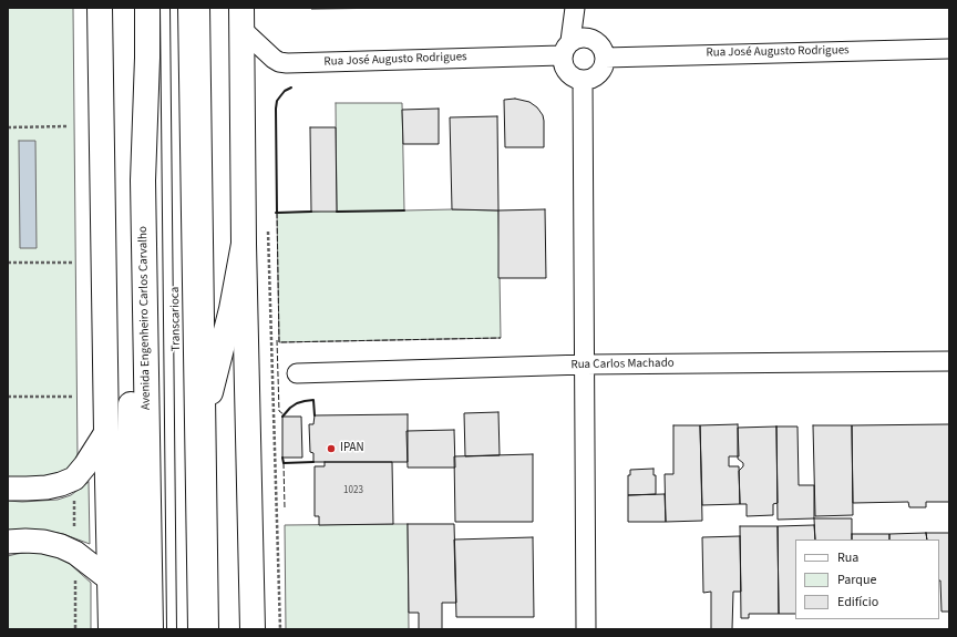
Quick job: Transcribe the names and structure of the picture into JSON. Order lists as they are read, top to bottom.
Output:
{
  "streets": {
    "main road": ["Avenida Engenheiro Carlos Carvalho"],
    "street": ["Rua José Augusto Rodrigues", "Rua Carlos Machado"],
    "lane": ["Transcarioca"]
  },
  "places": ["IPAN"],
  "house_numbers": ["1023"],
  "legend": ["Rua", "Parque", "Edifício"]
}
